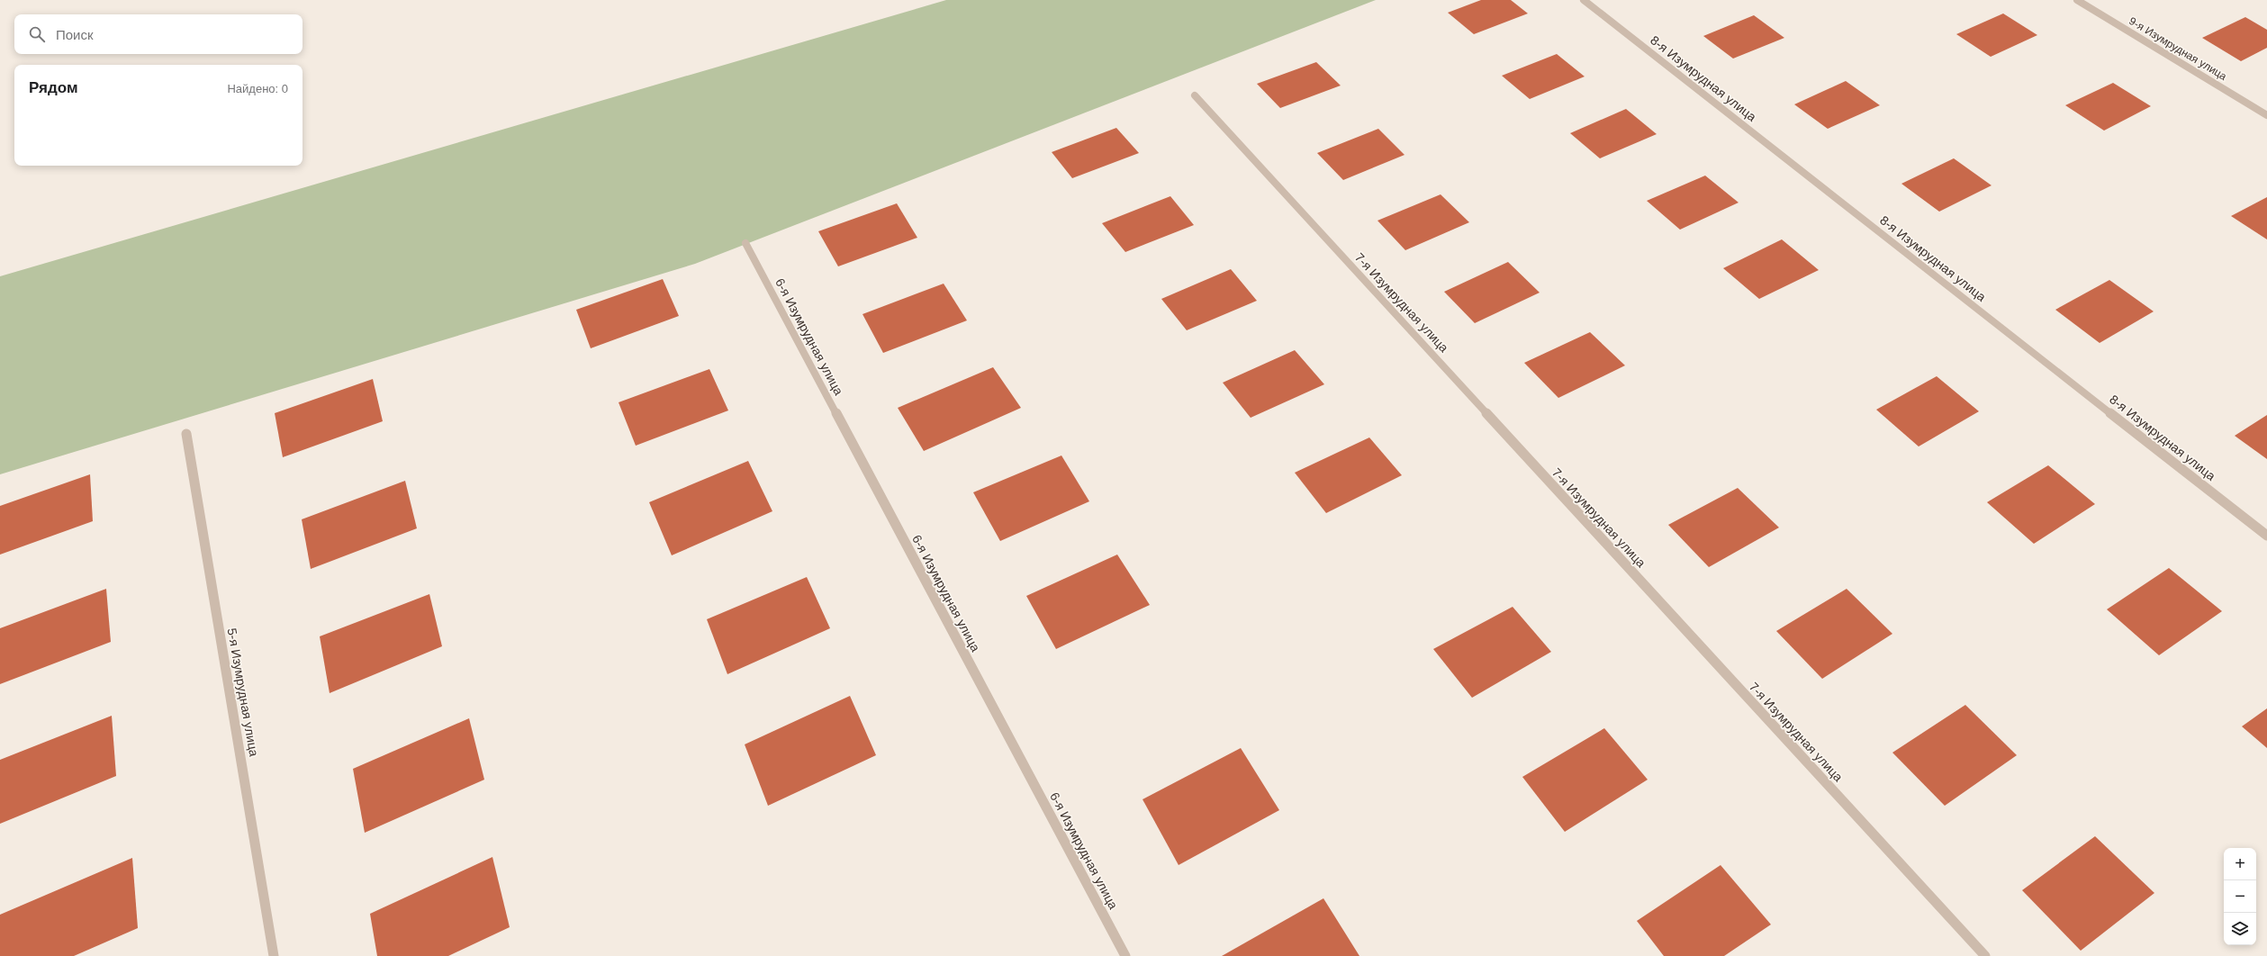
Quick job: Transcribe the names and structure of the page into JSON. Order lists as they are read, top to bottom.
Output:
{
  "streets": {
    "street": [
      "9-я Изумрудная улица",
      "8-я Изумрудная улица",
      "7-я Изумрудная улица",
      "6-я Изумрудная улица",
      "5-я Изумрудная улица"
    ]
  },
  "page": {
    "search": "Поиск",
    "heading": ["Рядом", "Найдено: 0"],
    "map_buttons": ["+", "−"]
  }
}
